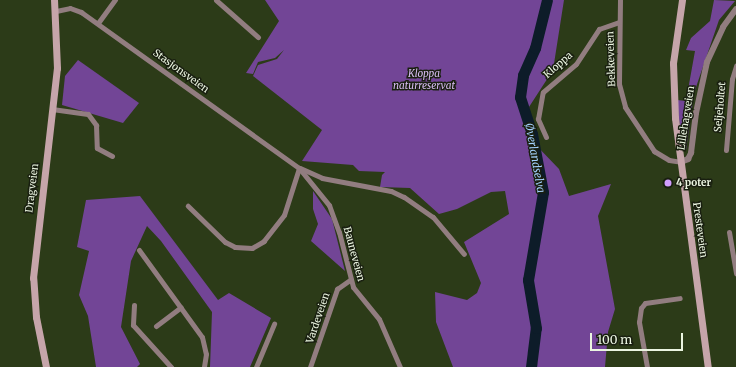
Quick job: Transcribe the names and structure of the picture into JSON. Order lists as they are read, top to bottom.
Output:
{
  "streets": {
    "main road": ["Dragveien", "Presteveien"],
    "street": [
      "Bekkeveien",
      "Kloppa",
      "Stasjonsveien",
      "Seljeholtet",
      "Lillehagveien",
      "Bauneveien",
      "Vardeveien"
    ]
  },
  "crossings": [
    ["Bekkeveien", "Kloppa"],
    ["Bekkeveien", "Lillehagveien"],
    ["Bekkeveien", "Presteveien"],
    ["Stasjonsveien", "Dragveien"],
    ["Stasjonsveien", "Bauneveien"],
    ["Lillehagveien", "Presteveien"],
    ["Bauneveien", "Vardeveien"]
  ],
  "water": ["Øverlandselva"],
  "parks": ["Kloppa naturreservat"],
  "places": ["4 poter"],
  "scale_bar": "100 m"
}
